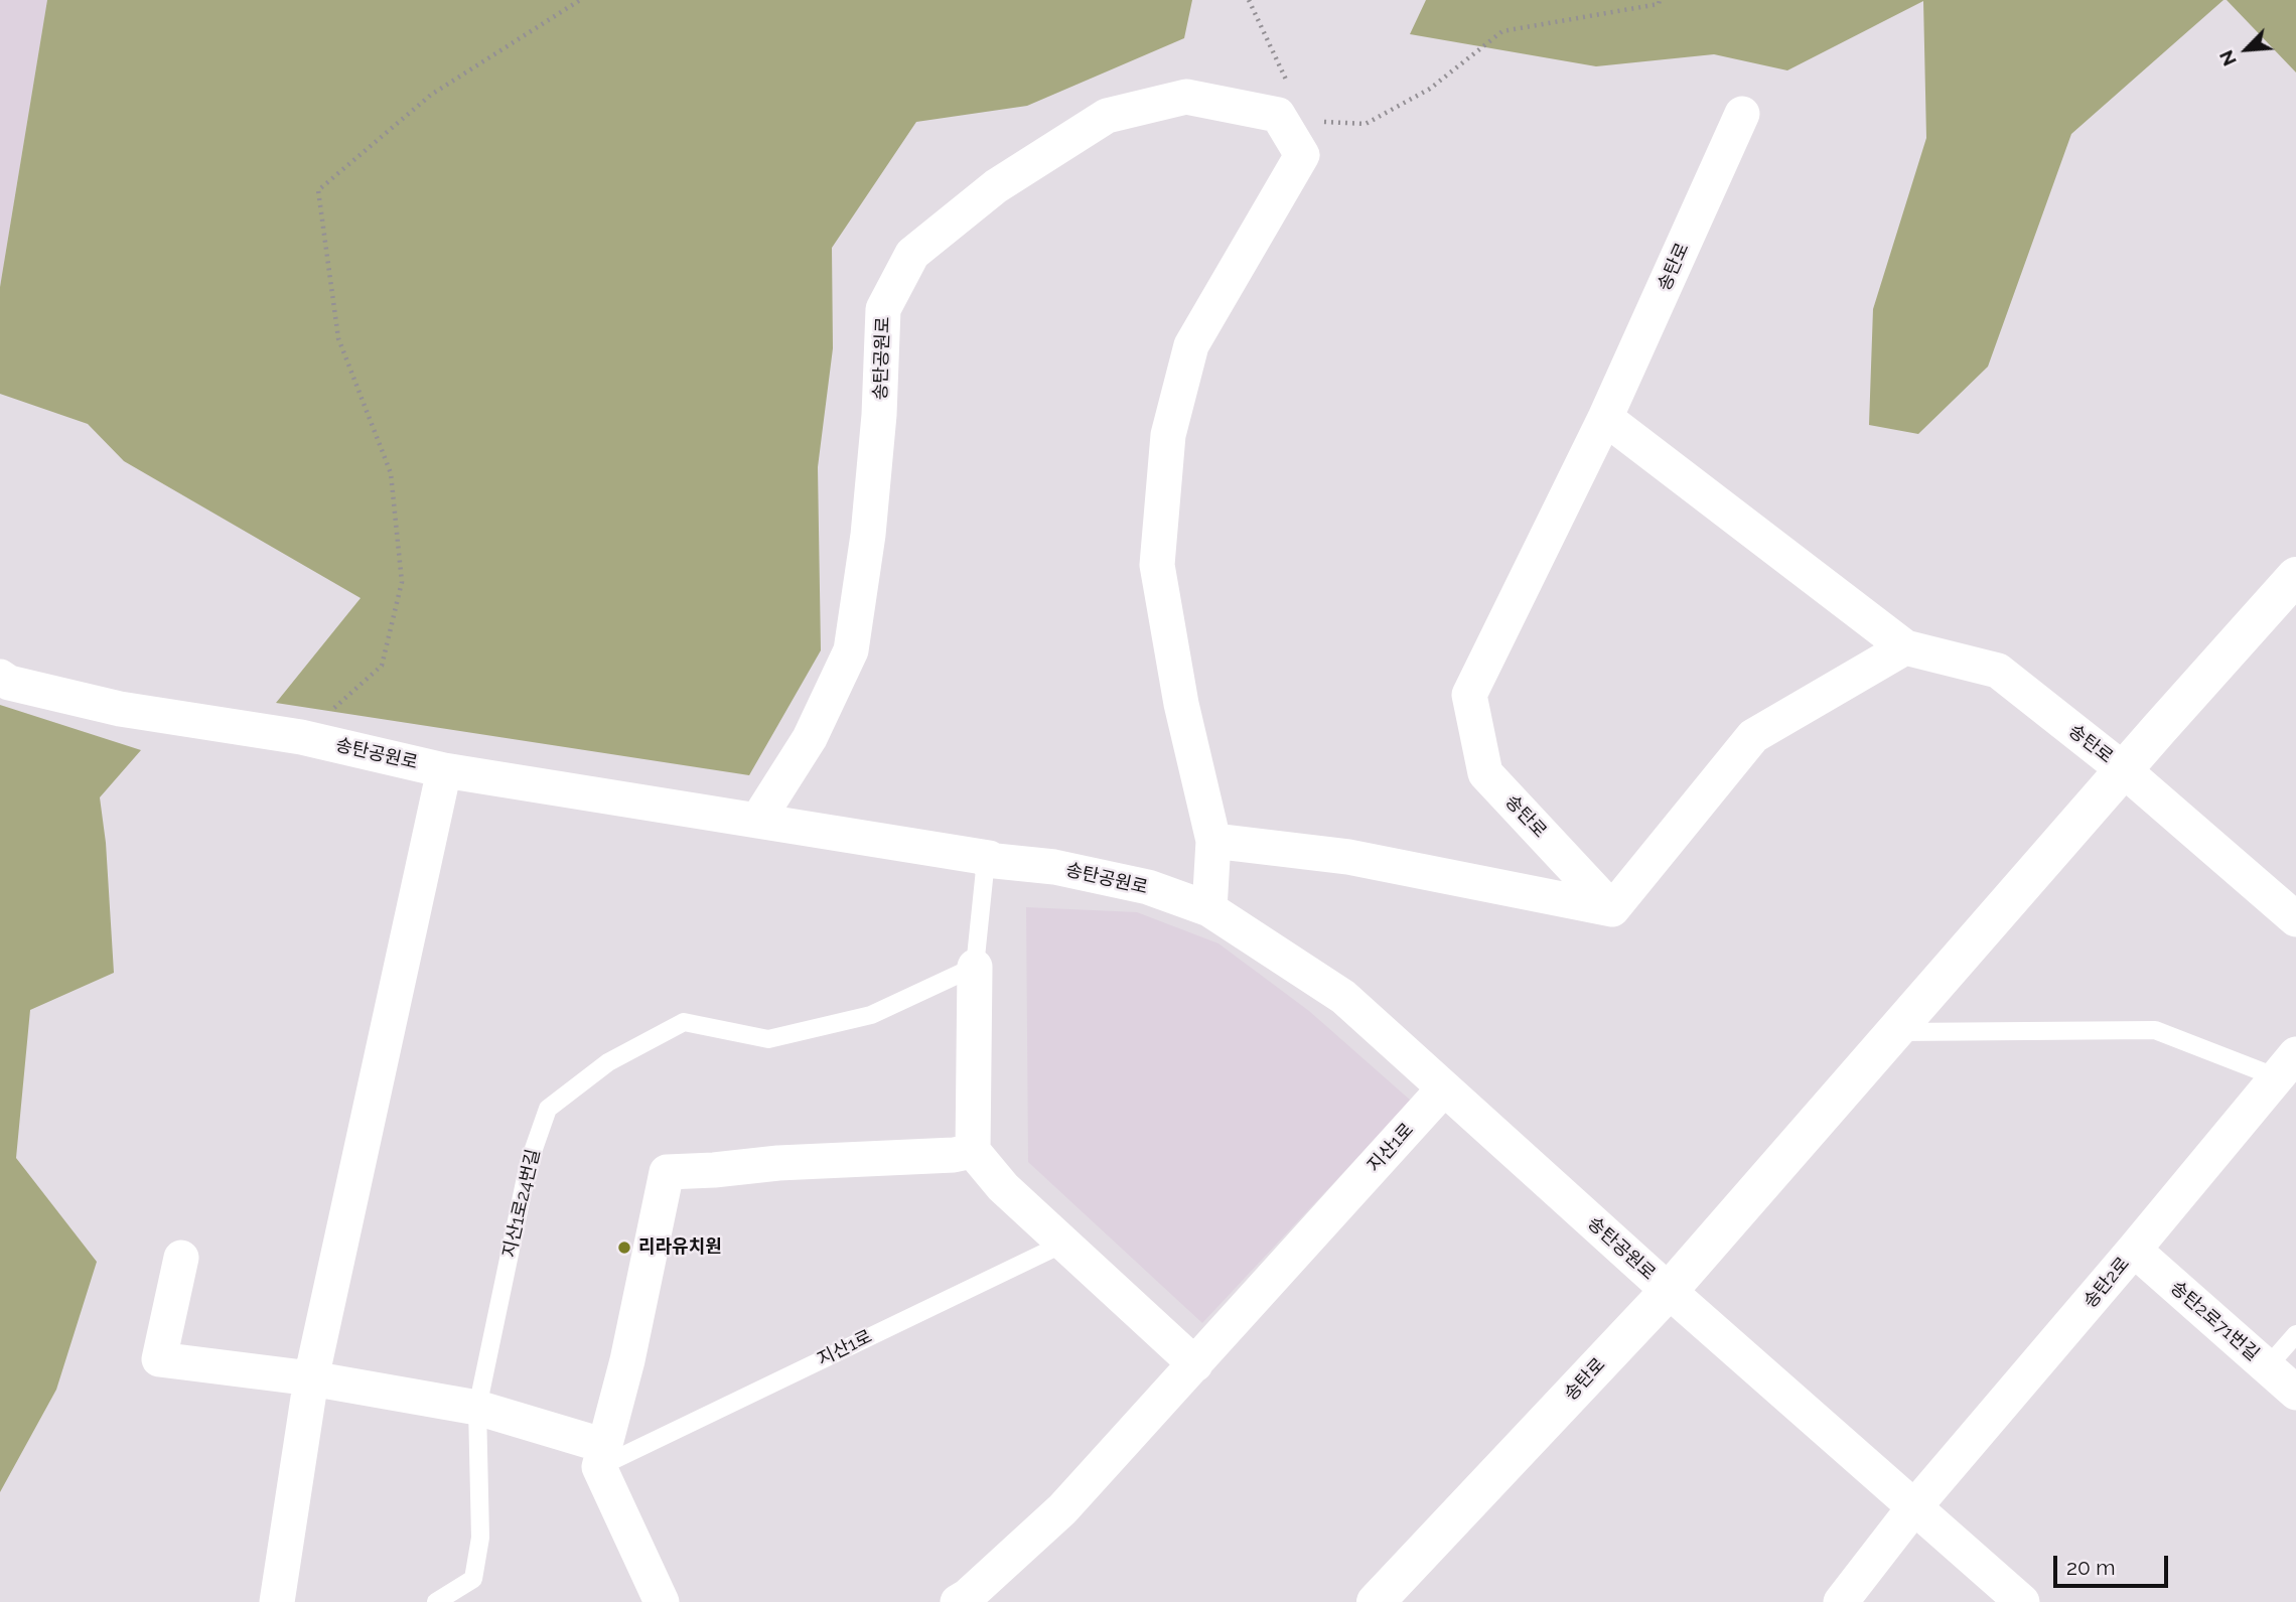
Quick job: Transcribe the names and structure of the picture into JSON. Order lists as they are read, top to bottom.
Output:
{
  "streets": {
    "main road": ["송탄로"],
    "street": [
      "송탄공원로",
      "지산1로",
      "송탄2로",
      "송탄2로71번길"
    ],
    "lane": ["지산1로24번길"]
  },
  "crossings": [
    ["송탄로", "송탄공원로"],
    ["송탄공원로", "지산1로"],
    ["송탄공원로", "송탄2로"],
    ["송탄2로", "송탄2로71번길"]
  ],
  "places": ["리라유치원"],
  "scale_bar": "20 m",
  "north": "bottom left"
}
